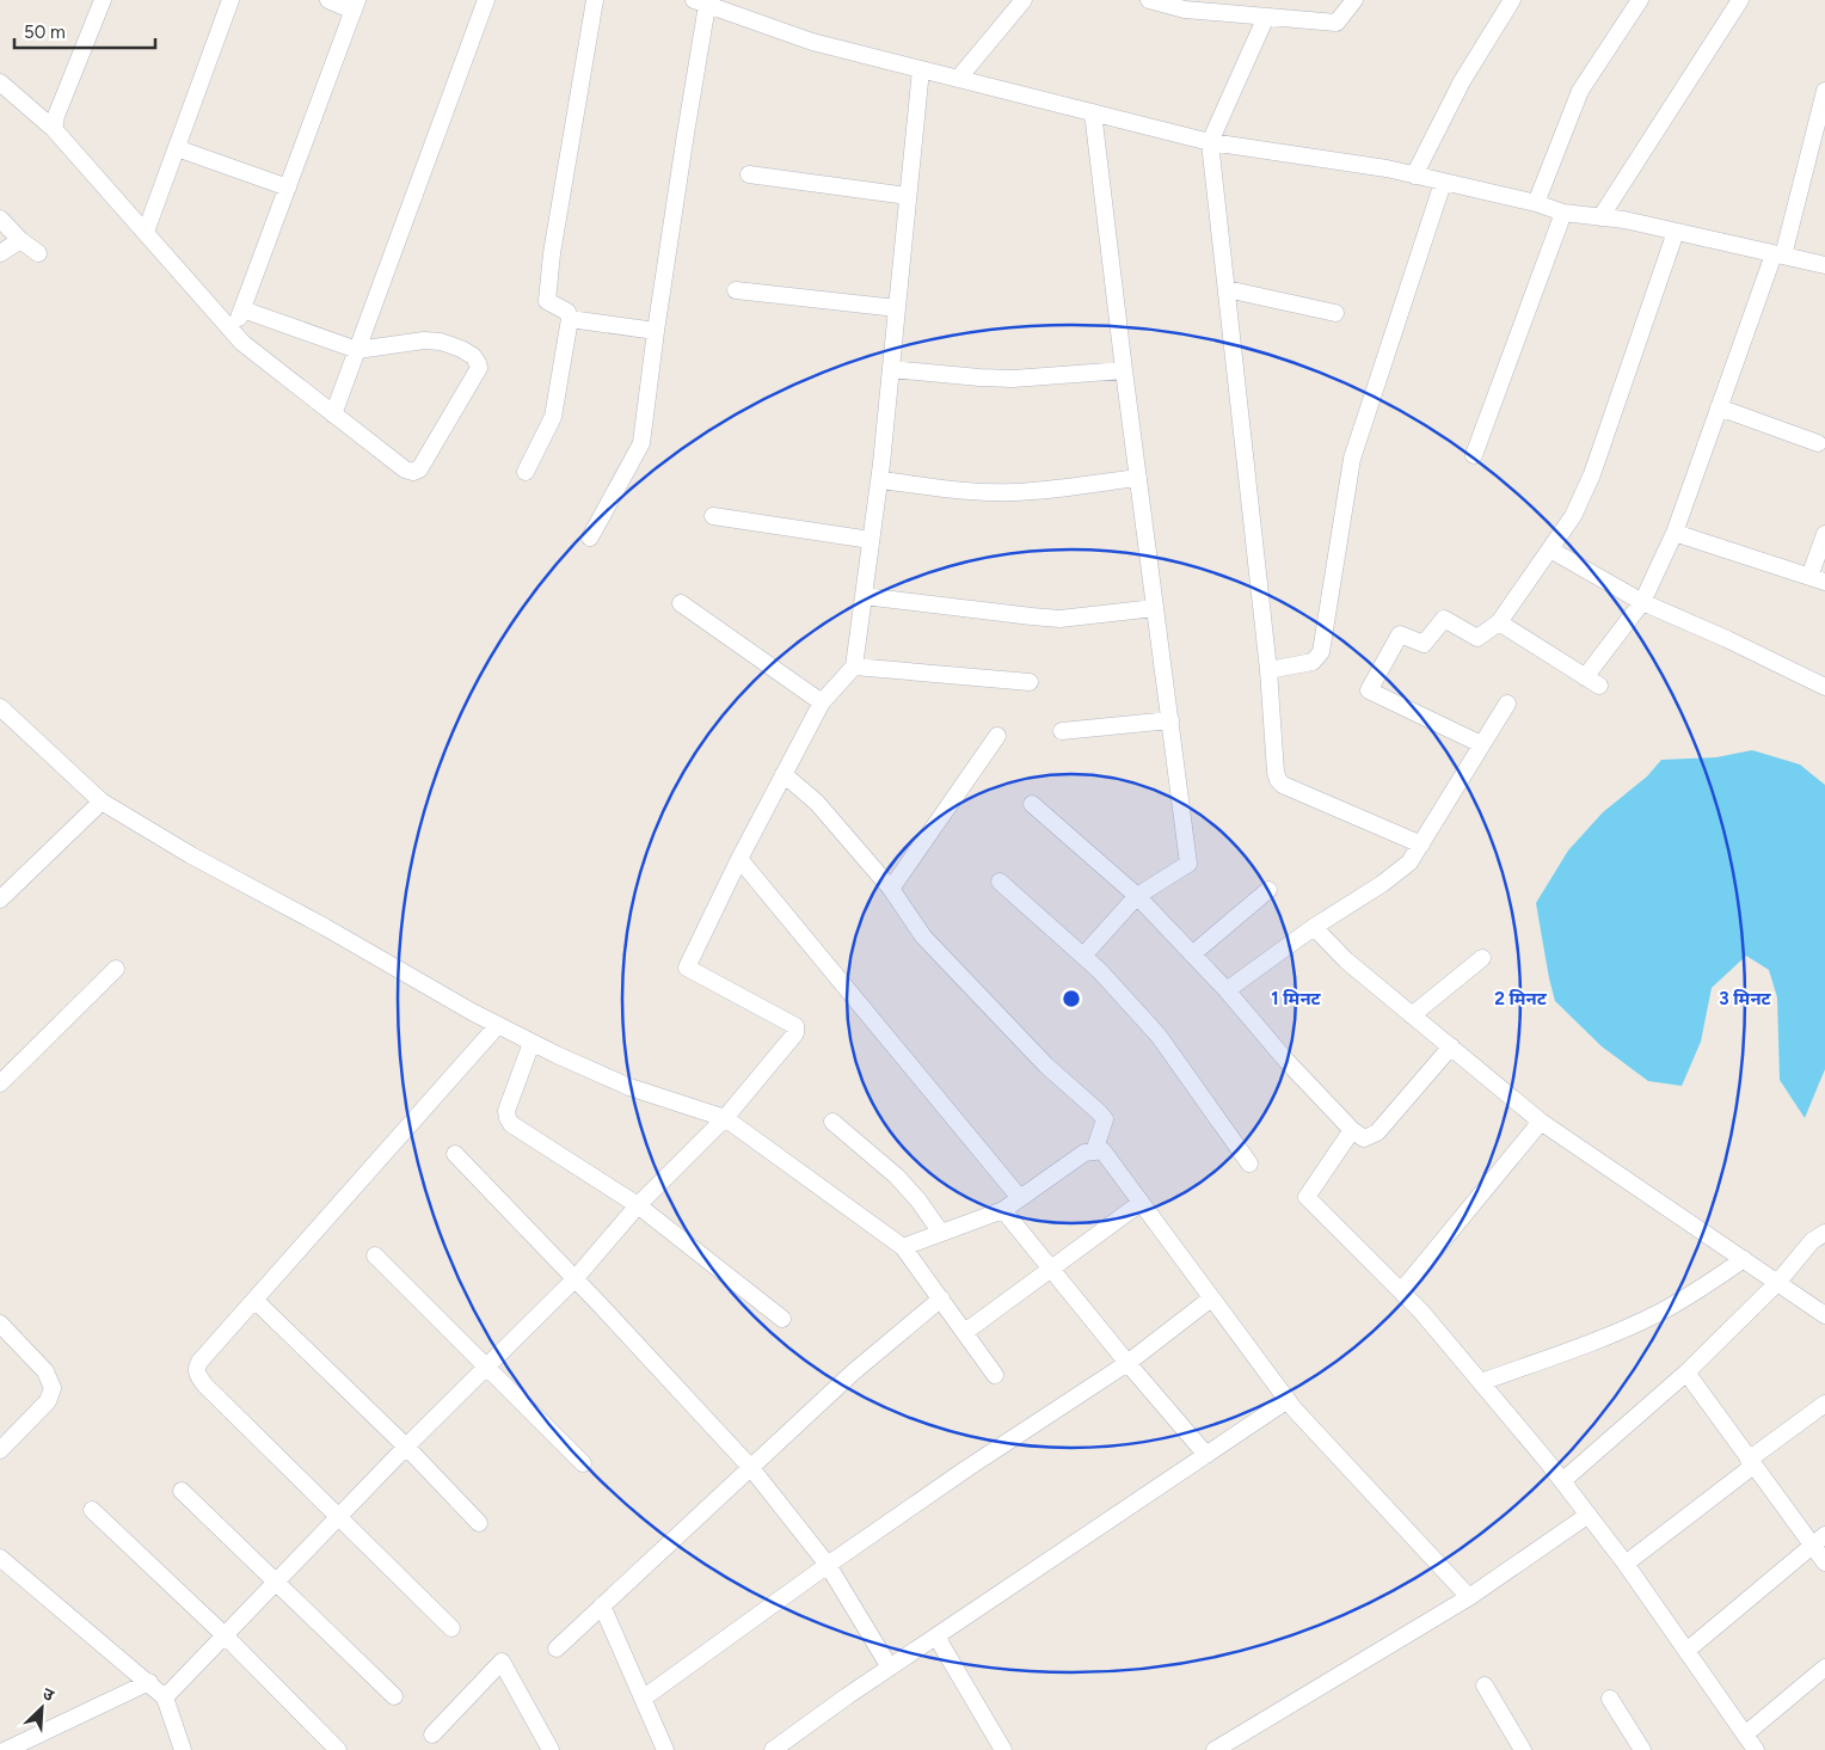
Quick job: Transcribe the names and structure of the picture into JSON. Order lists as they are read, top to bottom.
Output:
{
  "scale_bar": "50 m",
  "north": "top right",
  "rings": ["1 मिनट", "2 मिनट", "3 मिनट"]
}
